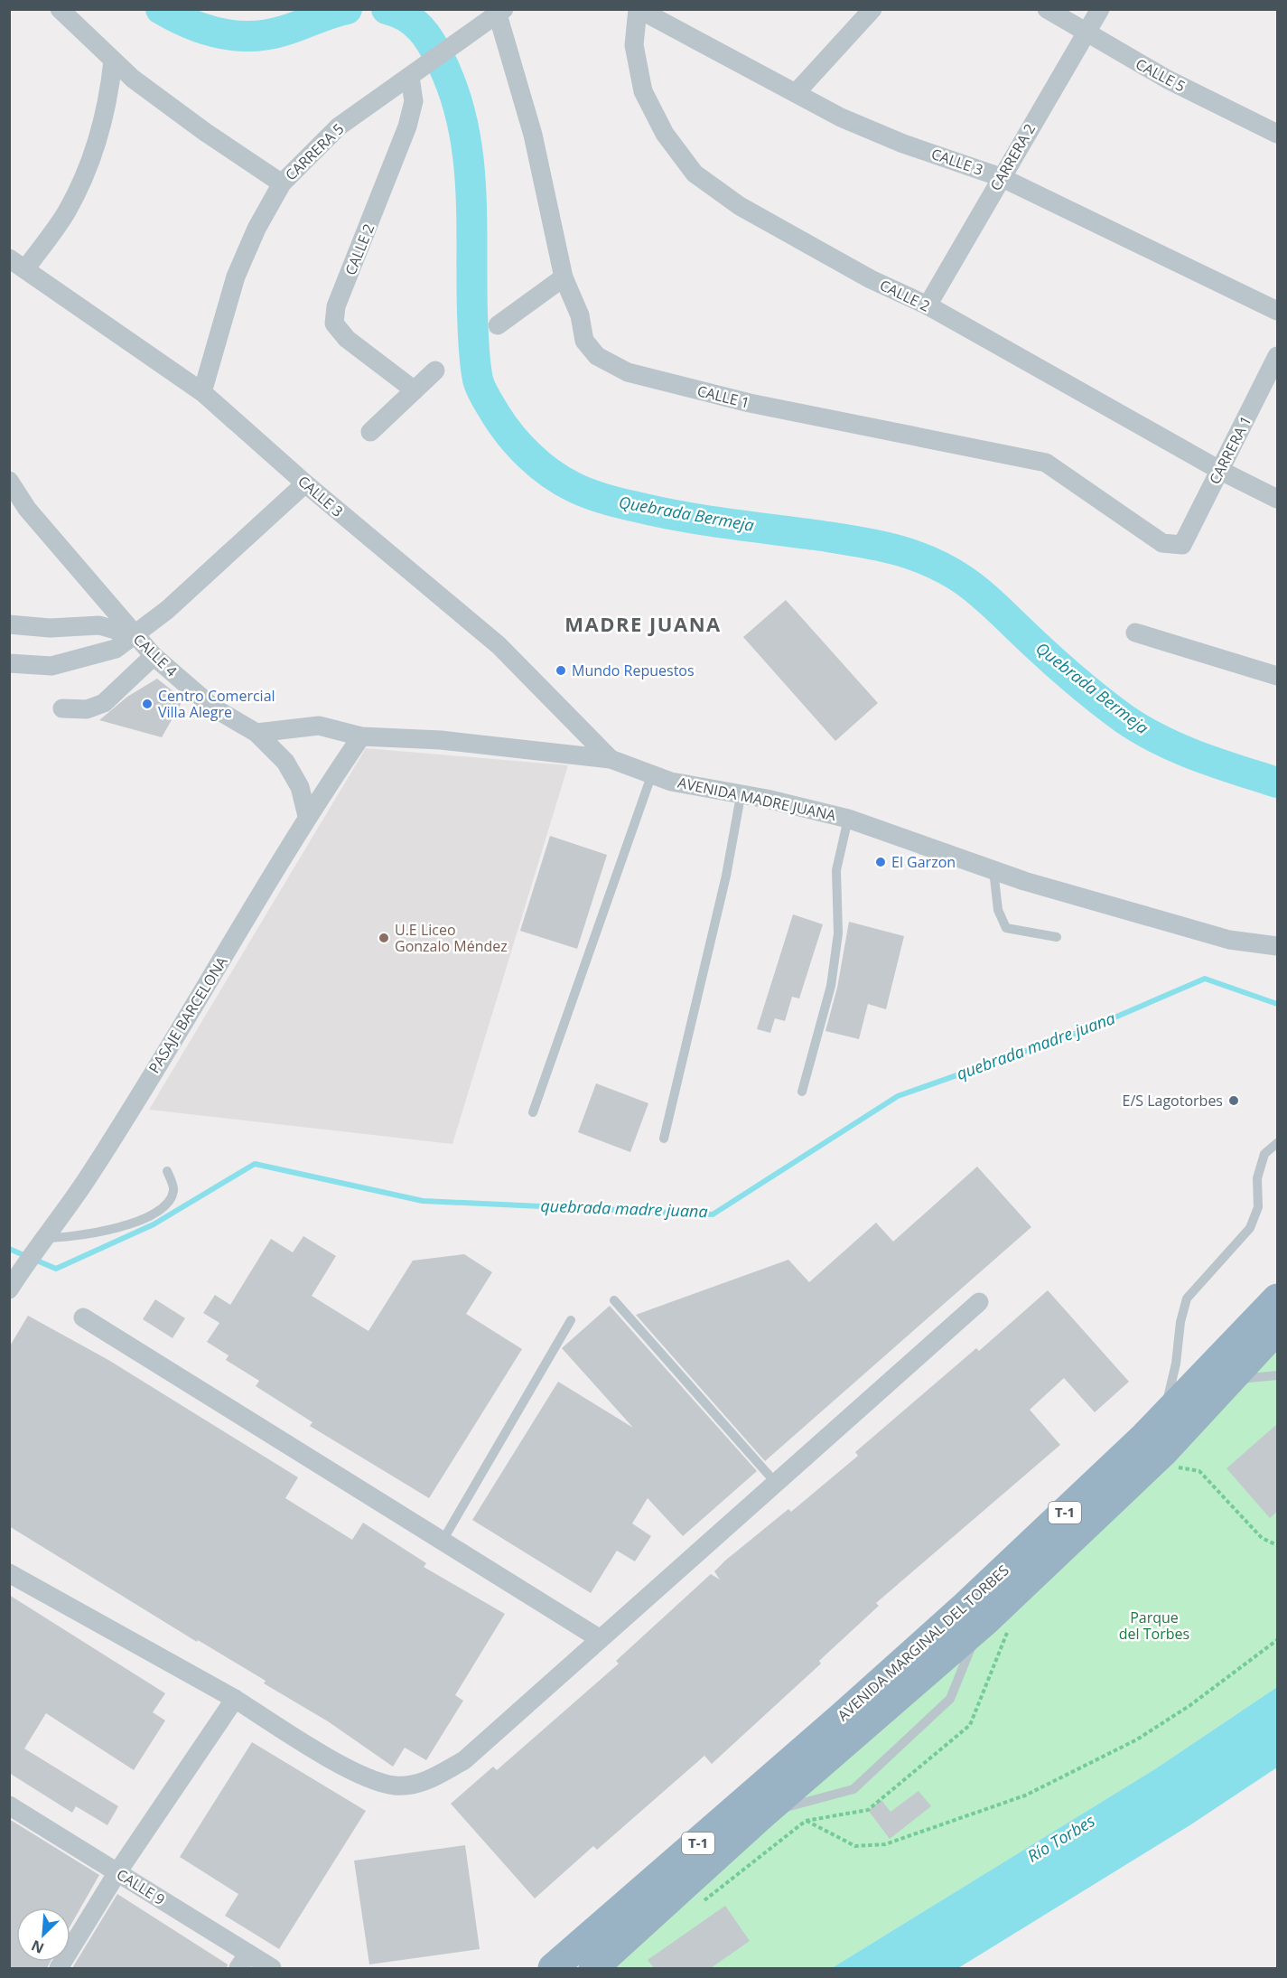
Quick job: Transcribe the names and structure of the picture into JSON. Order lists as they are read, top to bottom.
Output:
{
  "streets": {
    "highway": ["T-1", "AVENIDA MARGINAL DEL TORBES"],
    "street": [
      "CALLE 5",
      "CARRERA 5",
      "CARRERA 2",
      "CALLE 3",
      "CALLE 2",
      "CALLE 1",
      "CARRERA 1",
      "CALLE 4",
      "AVENIDA MADRE JUANA",
      "PASAJE BARCELONA",
      "CALLE 9"
    ]
  },
  "crossings": [
    ["CALLE 5", "CARRERA 2"],
    ["CARRERA 5", "CALLE 3"],
    ["CARRERA 5", "CALLE 2"],
    ["CARRERA 5", "CALLE 1"],
    ["CARRERA 2", "CALLE 3"],
    ["CARRERA 2", "CALLE 2"],
    ["CALLE 3", "CALLE 2"],
    ["CALLE 3", "AVENIDA MADRE JUANA"],
    ["CALLE 2", "CARRERA 1"],
    ["CALLE 1", "CARRERA 1"],
    ["CALLE 4", "AVENIDA MADRE JUANA"],
    ["CALLE 4", "PASAJE BARCELONA"],
    ["AVENIDA MADRE JUANA", "PASAJE BARCELONA"]
  ],
  "districts": ["MADRE JUANA"],
  "water": ["Quebrada Bermeja", "quebrada madre juana", "Río Torbes"],
  "parks": ["Parque del Torbes"],
  "places": [
    "Mundo Repuestos",
    "Centro Comercial Villa Alegre",
    "El Garzon",
    "U.E Liceo Gonzalo Méndez",
    "E/S Lagotorbes"
  ],
  "north": "bottom left"
}
